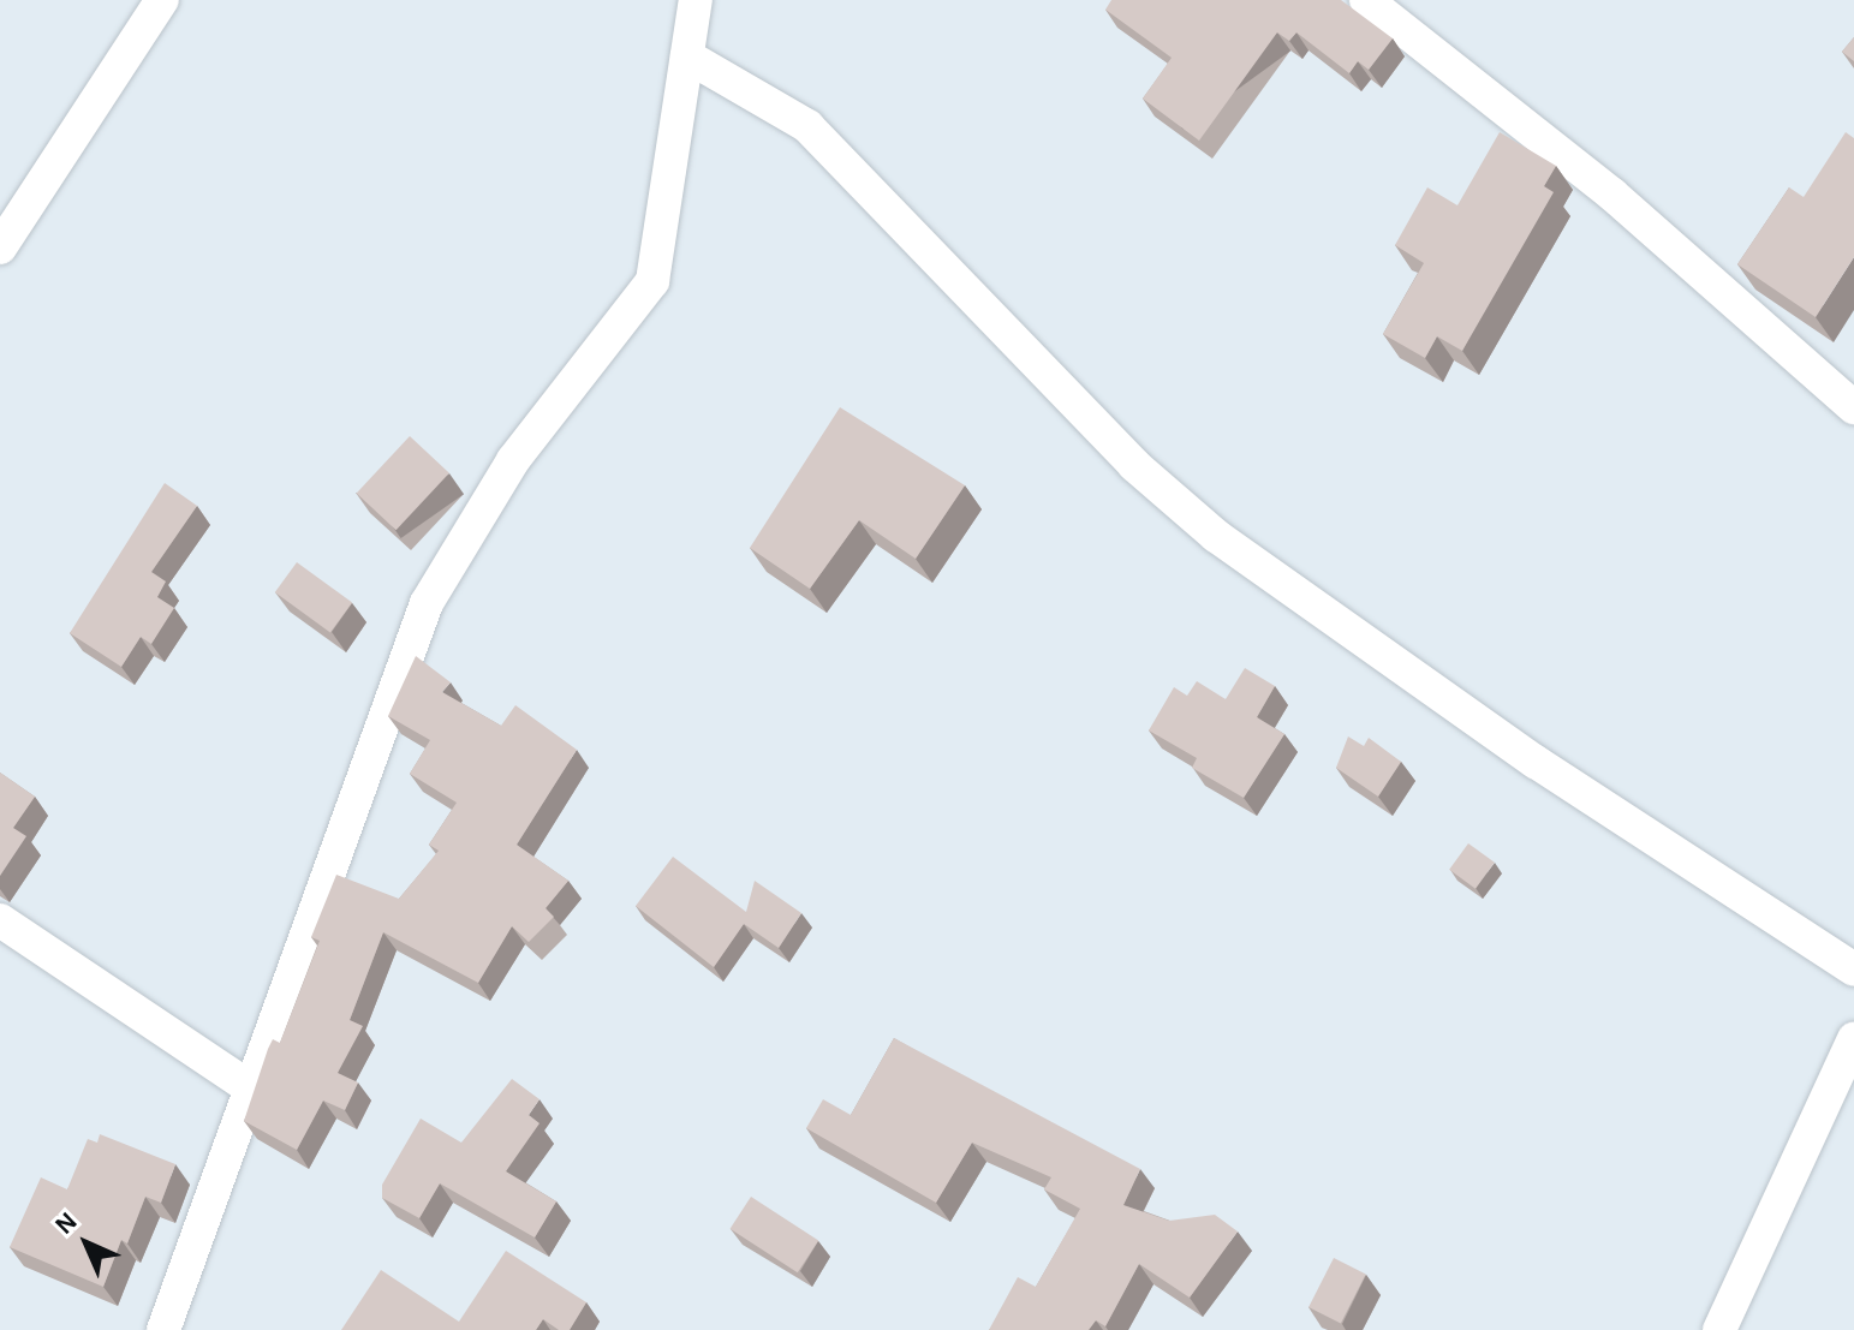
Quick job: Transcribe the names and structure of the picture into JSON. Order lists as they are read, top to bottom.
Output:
{
  "north": "top left"
}
